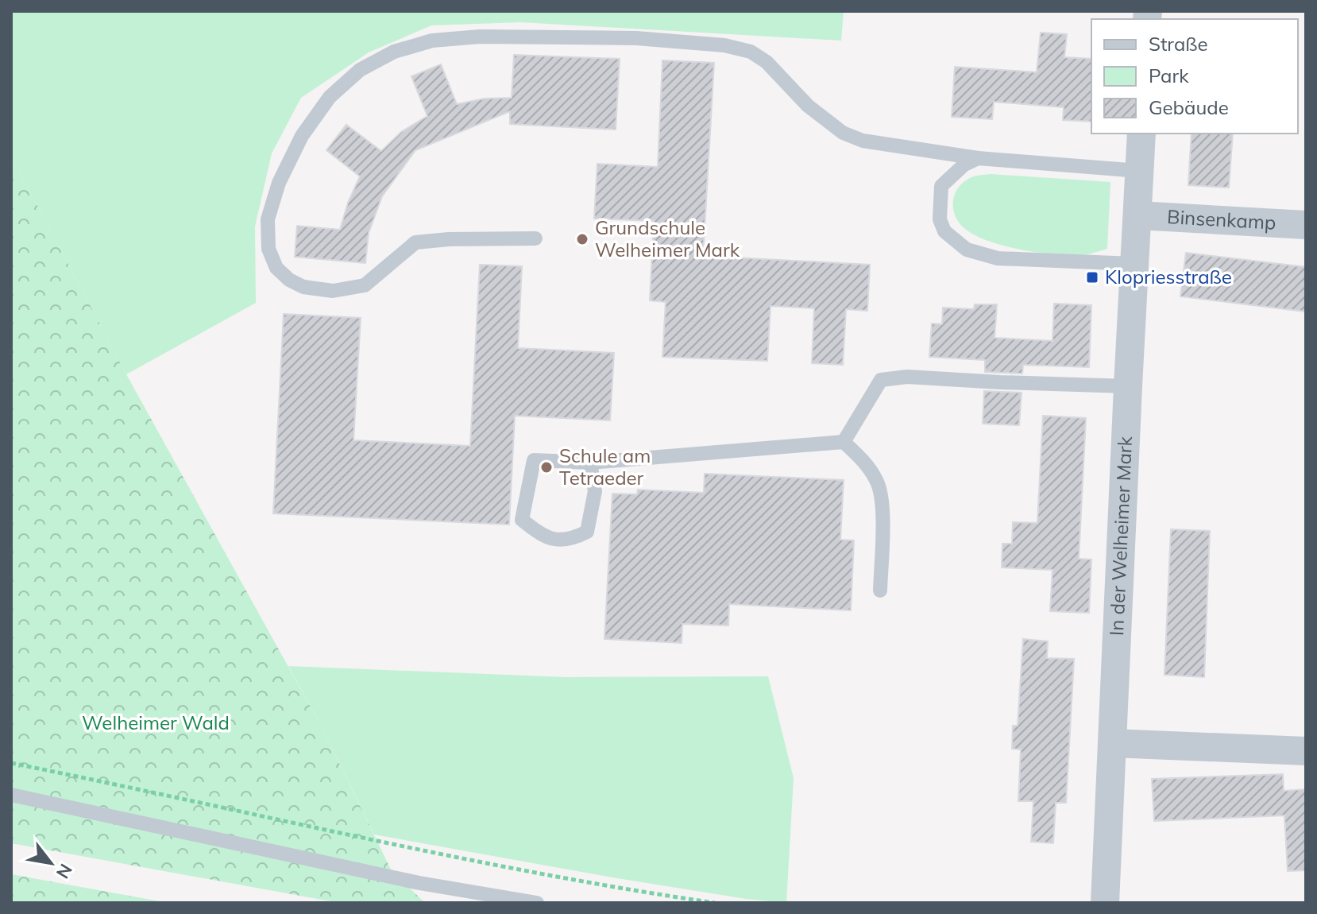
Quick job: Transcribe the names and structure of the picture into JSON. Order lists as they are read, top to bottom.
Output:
{
  "streets": {
    "street": ["Binsenkamp", "In der Welheimer Mark"]
  },
  "crossings": [
    ["Binsenkamp", "In der Welheimer Mark"]
  ],
  "parks": ["Welheimer Wald"],
  "places": {
    "other": ["Grundschule Welheimer Mark", "Schule am Tetraeder"],
    "transit": ["Klopriesstraße"]
  },
  "legend": ["Straße", "Park", "Gebäude"],
  "north": "bottom right"
}
